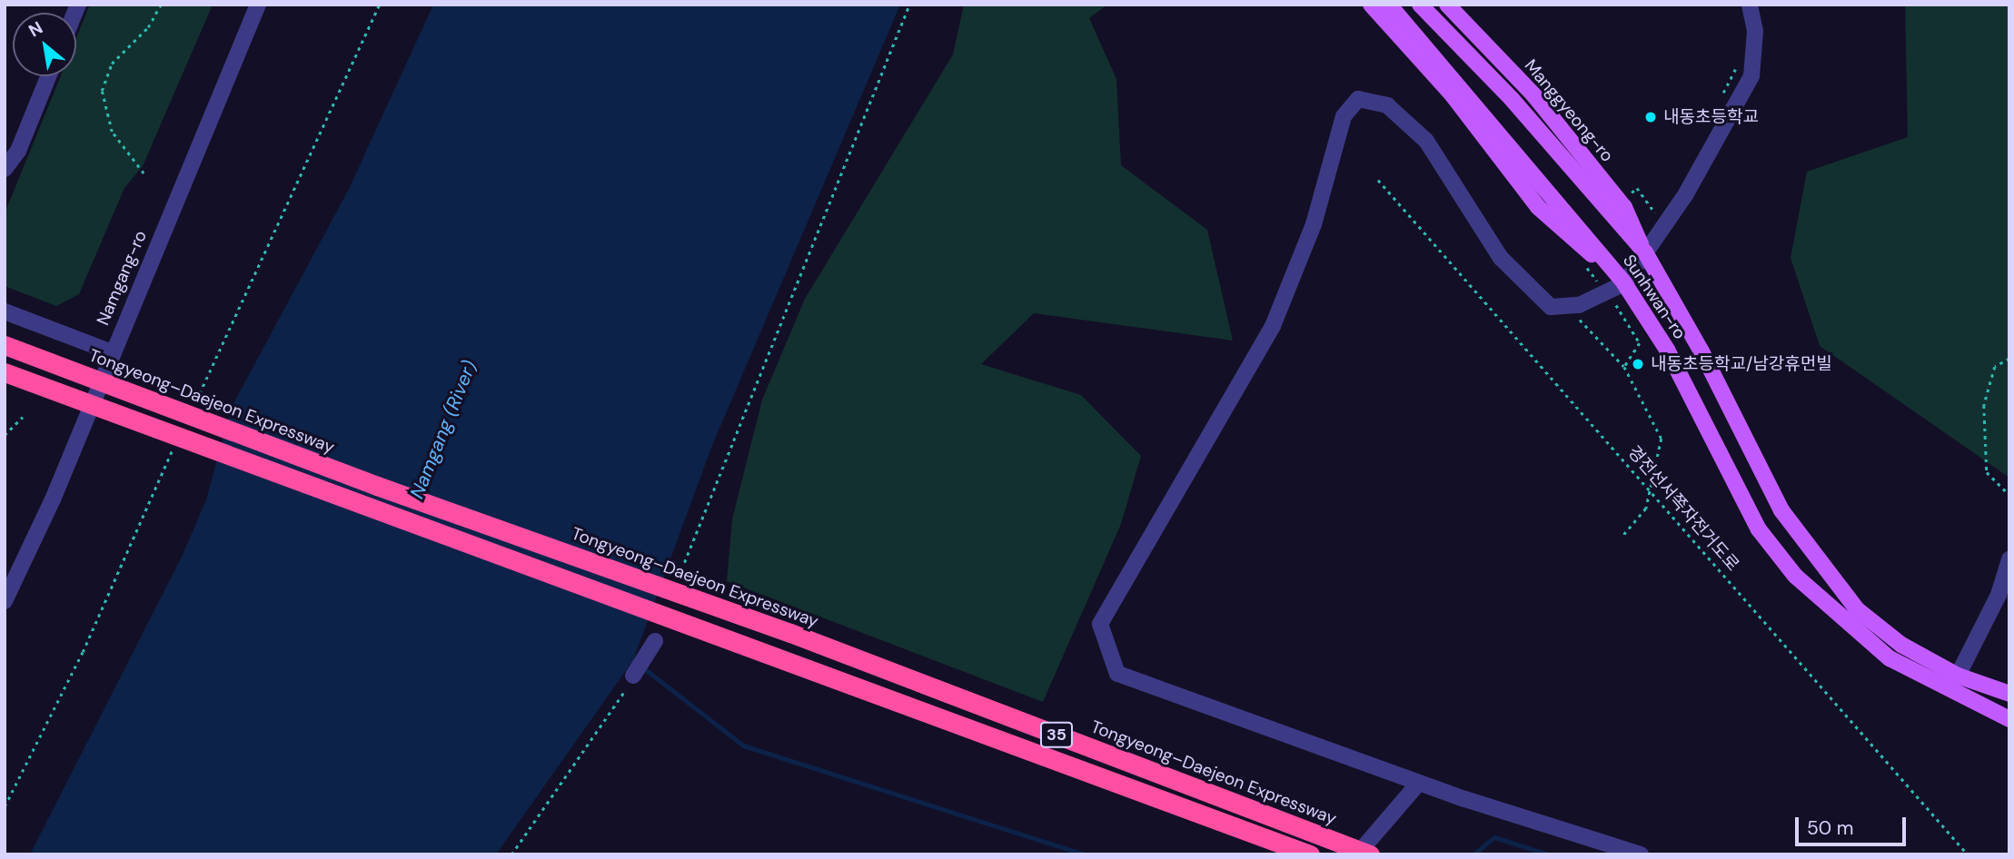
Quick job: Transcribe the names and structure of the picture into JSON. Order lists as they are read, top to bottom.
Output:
{
  "streets": {
    "highway": ["Tongyeong–Daejeon Expressway", "35"],
    "main road": ["Manggyeong-ro", "Sunhwan-ro"],
    "street": ["Namgang-ro"],
    "path": ["경전선서쪽자전거도로"]
  },
  "crossings": [
    ["Manggyeong-ro", "Sunhwan-ro"]
  ],
  "water": ["Namgang (River)"],
  "places": ["내동초등학교", "내동초등학교/남강휴먼빌"],
  "scale_bar": "50 m",
  "north": "top left"
}
